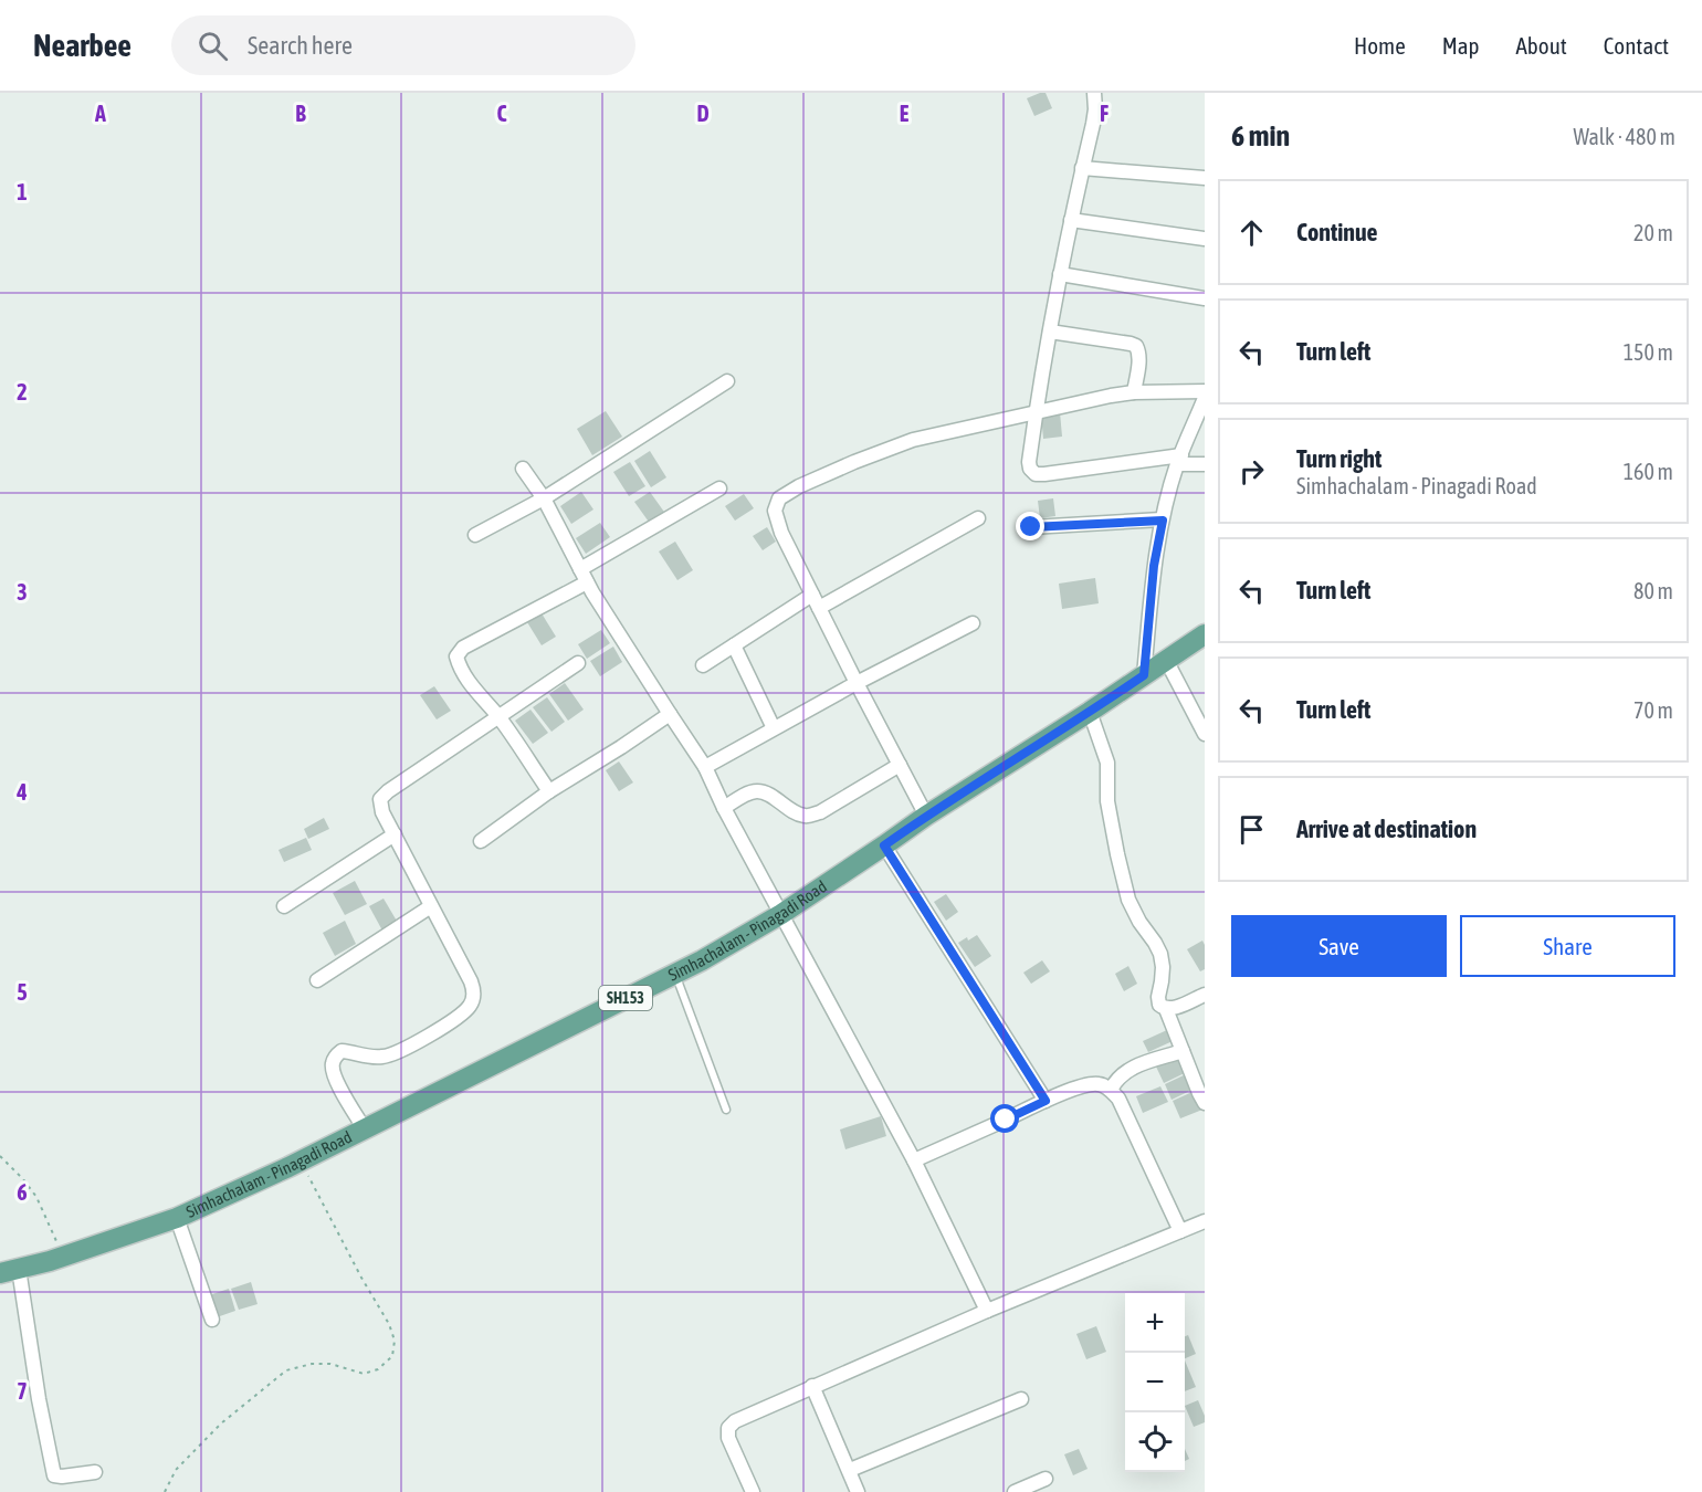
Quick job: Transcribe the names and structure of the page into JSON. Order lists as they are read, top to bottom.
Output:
{
  "streets": {
    "main road": ["Simhachalam - Pinagadi Road", "SH153"]
  },
  "page": {
    "header": "Nearbee",
    "search": "Search here",
    "nav": [
      "Home",
      "Map",
      "About",
      "Contact"
    ],
    "heading": ["6 min", "Walk · 480 m"],
    "list": [
      ["Continue", "20 m"],
      ["Turn left", "150 m"],
      ["Turn right", "Simhachalam - Pinagadi Road", "160 m"],
      ["Turn left", "80 m"],
      ["Turn left", "70 m"],
      "Arrive at destination"
    ],
    "buttons": ["Save", "Share"],
    "map_buttons": ["+", "−"]
  },
  "grid": {
    "columns": [
      "A",
      "B",
      "C",
      "D",
      "E",
      "F"
    ],
    "rows": [
      "1",
      "2",
      "3",
      "4",
      "5",
      "6",
      "7"
    ]
  }
}
